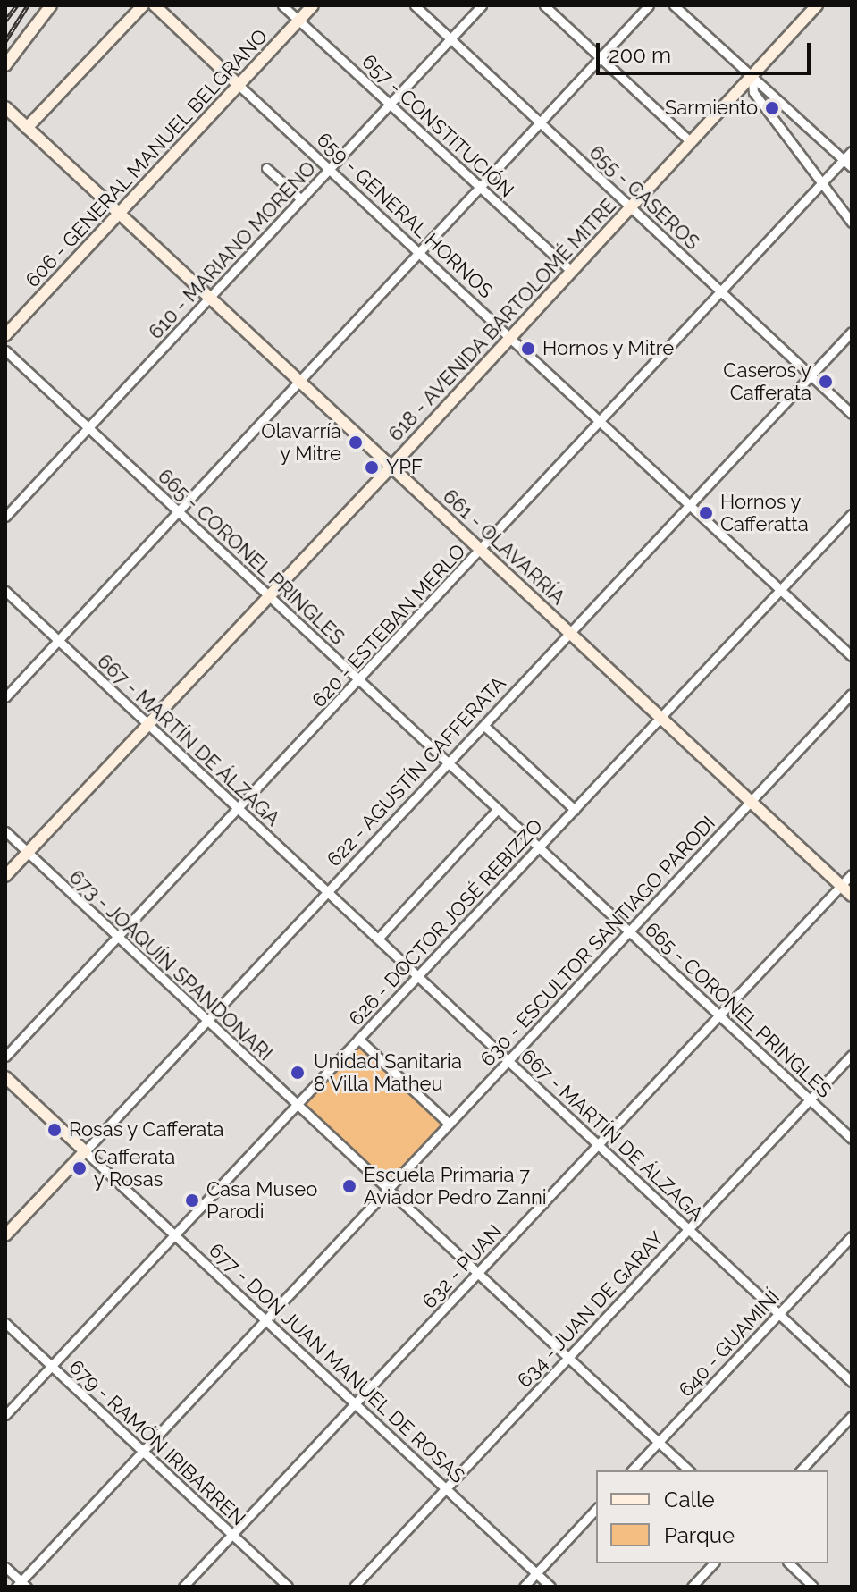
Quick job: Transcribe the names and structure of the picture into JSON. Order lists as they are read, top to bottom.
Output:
{
  "streets": {
    "street": [
      "657 - CONSTITUCIÓN",
      "606 - GENERAL MANUEL BELGRANO",
      "655 - CASEROS",
      "659 - GENERAL HORNOS",
      "610 - MARIANO MORENO",
      "618 - AVENIDA BARTOLOMÉ MITRE",
      "661 - OLAVARRÍA",
      "665 - CORONEL PRINGLES",
      "620 - ESTEBAN MERLO",
      "667 - MARTÍN DE ÁLZAGA",
      "622 - AGUSTÍN CAFFERATA",
      "626 - DOCTOR JOSÉ REBIZZO",
      "630 - ESCULTOR SANTIAGO PARODI",
      "673 - JOAQUÍN SPANDONARI",
      "632 - PUAN",
      "634 - JUAN DE GARAY",
      "640 - GUAMINÍ",
      "677 - DON JUAN MANUEL DE ROSAS",
      "679 - RAMÓN IRIBARREN"
    ]
  },
  "crossings": [
    ["657 - CONSTITUCIÓN", "606 - GENERAL MANUEL BELGRANO"],
    ["657 - CONSTITUCIÓN", "610 - MARIANO MORENO"],
    ["657 - CONSTITUCIÓN", "618 - AVENIDA BARTOLOMÉ MITRE"],
    ["606 - GENERAL MANUEL BELGRANO", "659 - GENERAL HORNOS"],
    ["606 - GENERAL MANUEL BELGRANO", "661 - OLAVARRÍA"],
    ["655 - CASEROS", "610 - MARIANO MORENO"],
    ["655 - CASEROS", "618 - AVENIDA BARTOLOMÉ MITRE"],
    ["655 - CASEROS", "620 - ESTEBAN MERLO"],
    ["655 - CASEROS", "622 - AGUSTÍN CAFFERATA"],
    ["659 - GENERAL HORNOS", "610 - MARIANO MORENO"],
    ["659 - GENERAL HORNOS", "618 - AVENIDA BARTOLOMÉ MITRE"],
    ["659 - GENERAL HORNOS", "620 - ESTEBAN MERLO"],
    ["659 - GENERAL HORNOS", "622 - AGUSTÍN CAFFERATA"],
    ["659 - GENERAL HORNOS", "626 - DOCTOR JOSÉ REBIZZO"],
    ["610 - MARIANO MORENO", "661 - OLAVARRÍA"],
    ["610 - MARIANO MORENO", "665 - CORONEL PRINGLES"],
    ["618 - AVENIDA BARTOLOMÉ MITRE", "661 - OLAVARRÍA"],
    ["618 - AVENIDA BARTOLOMÉ MITRE", "665 - CORONEL PRINGLES"],
    ["618 - AVENIDA BARTOLOMÉ MITRE", "667 - MARTÍN DE ÁLZAGA"],
    ["618 - AVENIDA BARTOLOMÉ MITRE", "673 - JOAQUÍN SPANDONARI"],
    ["661 - OLAVARRÍA", "620 - ESTEBAN MERLO"],
    ["661 - OLAVARRÍA", "622 - AGUSTÍN CAFFERATA"],
    ["661 - OLAVARRÍA", "626 - DOCTOR JOSÉ REBIZZO"],
    ["661 - OLAVARRÍA", "630 - ESCULTOR SANTIAGO PARODI"],
    ["661 - OLAVARRÍA", "632 - PUAN"],
    ["665 - CORONEL PRINGLES", "620 - ESTEBAN MERLO"],
    ["665 - CORONEL PRINGLES", "622 - AGUSTÍN CAFFERATA"],
    ["665 - CORONEL PRINGLES", "626 - DOCTOR JOSÉ REBIZZO"],
    ["665 - CORONEL PRINGLES", "630 - ESCULTOR SANTIAGO PARODI"],
    ["665 - CORONEL PRINGLES", "632 - PUAN"],
    ["665 - CORONEL PRINGLES", "634 - JUAN DE GARAY"],
    ["620 - ESTEBAN MERLO", "667 - MARTÍN DE ÁLZAGA"],
    ["620 - ESTEBAN MERLO", "673 - JOAQUÍN SPANDONARI"],
    ["667 - MARTÍN DE ÁLZAGA", "622 - AGUSTÍN CAFFERATA"],
    ["667 - MARTÍN DE ÁLZAGA", "626 - DOCTOR JOSÉ REBIZZO"],
    ["667 - MARTÍN DE ÁLZAGA", "630 - ESCULTOR SANTIAGO PARODI"],
    ["667 - MARTÍN DE ÁLZAGA", "632 - PUAN"],
    ["667 - MARTÍN DE ÁLZAGA", "634 - JUAN DE GARAY"],
    ["667 - MARTÍN DE ÁLZAGA", "640 - GUAMINÍ"],
    ["622 - AGUSTÍN CAFFERATA", "673 - JOAQUÍN SPANDONARI"],
    ["622 - AGUSTÍN CAFFERATA", "677 - DON JUAN MANUEL DE ROSAS"],
    ["626 - DOCTOR JOSÉ REBIZZO", "673 - JOAQUÍN SPANDONARI"],
    ["626 - DOCTOR JOSÉ REBIZZO", "677 - DON JUAN MANUEL DE ROSAS"],
    ["626 - DOCTOR JOSÉ REBIZZO", "679 - RAMÓN IRIBARREN"],
    ["630 - ESCULTOR SANTIAGO PARODI", "673 - JOAQUÍN SPANDONARI"],
    ["630 - ESCULTOR SANTIAGO PARODI", "677 - DON JUAN MANUEL DE ROSAS"],
    ["630 - ESCULTOR SANTIAGO PARODI", "679 - RAMÓN IRIBARREN"],
    ["673 - JOAQUÍN SPANDONARI", "632 - PUAN"],
    ["673 - JOAQUÍN SPANDONARI", "634 - JUAN DE GARAY"],
    ["673 - JOAQUÍN SPANDONARI", "640 - GUAMINÍ"],
    ["632 - PUAN", "677 - DON JUAN MANUEL DE ROSAS"],
    ["632 - PUAN", "679 - RAMÓN IRIBARREN"],
    ["634 - JUAN DE GARAY", "677 - DON JUAN MANUEL DE ROSAS"]
  ],
  "places": [
    "Sarmiento",
    "Hornos y Mitre",
    "Caseros y Cafferata",
    "Olavarría y Mitre",
    "YPF",
    "Hornos y Cafferatta",
    "Unidad Sanitaria 8 Villa Matheu",
    "Rosas y Cafferata",
    "Cafferata y Rosas",
    "Escuela Primaria 7 Aviador Pedro Zanni",
    "Casa Museo Parodi"
  ],
  "legend": ["Calle", "Parque"],
  "scale_bar": "200 m"
}
